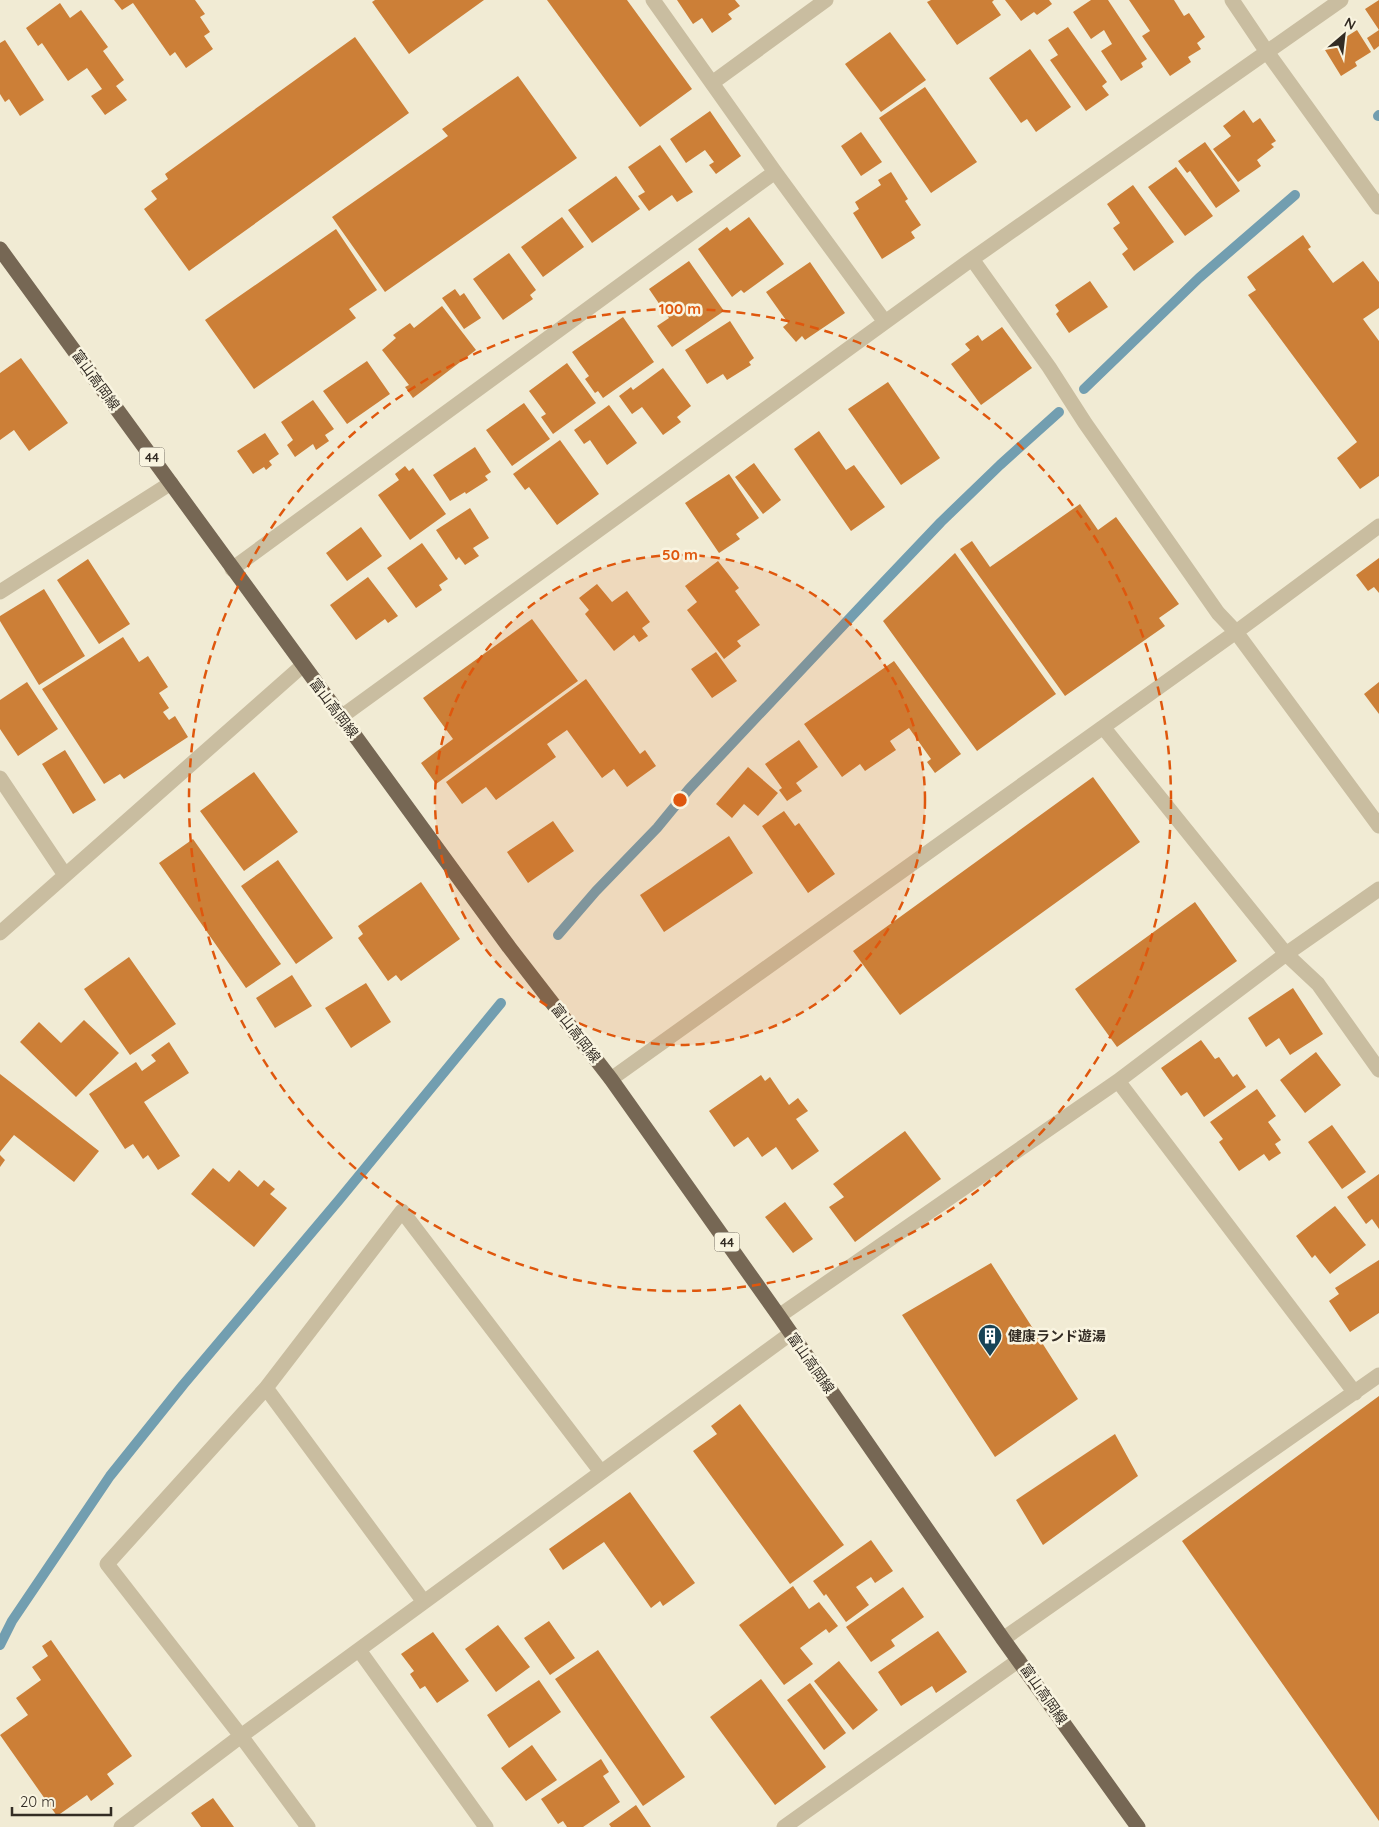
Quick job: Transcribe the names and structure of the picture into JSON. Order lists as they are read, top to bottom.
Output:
{
  "streets": {
    "main road": ["富山高岡線", "44"]
  },
  "places": {
    "building": ["健康ランド遊湯"]
  },
  "scale_bar": "20 m",
  "north": "top right",
  "rings": ["100 m", "50 m"]
}
